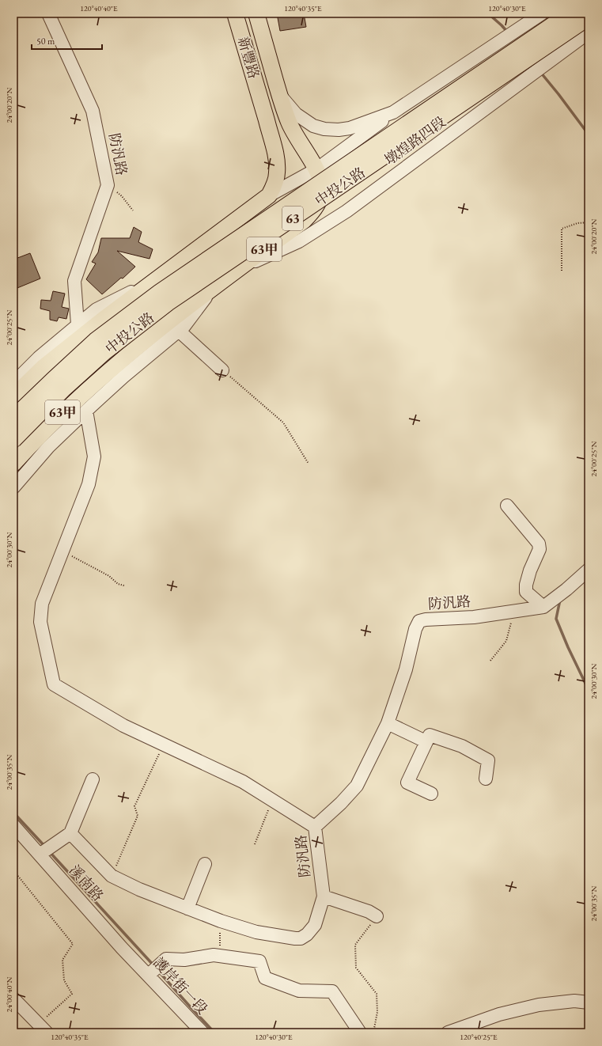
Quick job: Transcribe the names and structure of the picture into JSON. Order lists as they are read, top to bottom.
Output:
{
  "streets": {
    "main road": [
      "新豐路",
      "中投公路",
      "63",
      "63甲"
    ],
    "street": [
      "墩煌路四段",
      "防汎路",
      "溪南路",
      "護岸街一段"
    ]
  },
  "crossings": [
    ["新豐路", "63甲"],
    ["墩煌路四段", "63甲"],
    ["溪南路", "護岸街一段"]
  ],
  "scale_bar": "50 m",
  "coordinates": [
    "120°40'40\"E",
    "120°40'35\"E",
    "120°40'30\"E",
    "24°00'20\"N",
    "24°00'25\"N",
    "24°00'30\"N",
    "24°00'35\"N",
    "24°00'40\"N",
    "120°40'25\"E"
  ]
}
